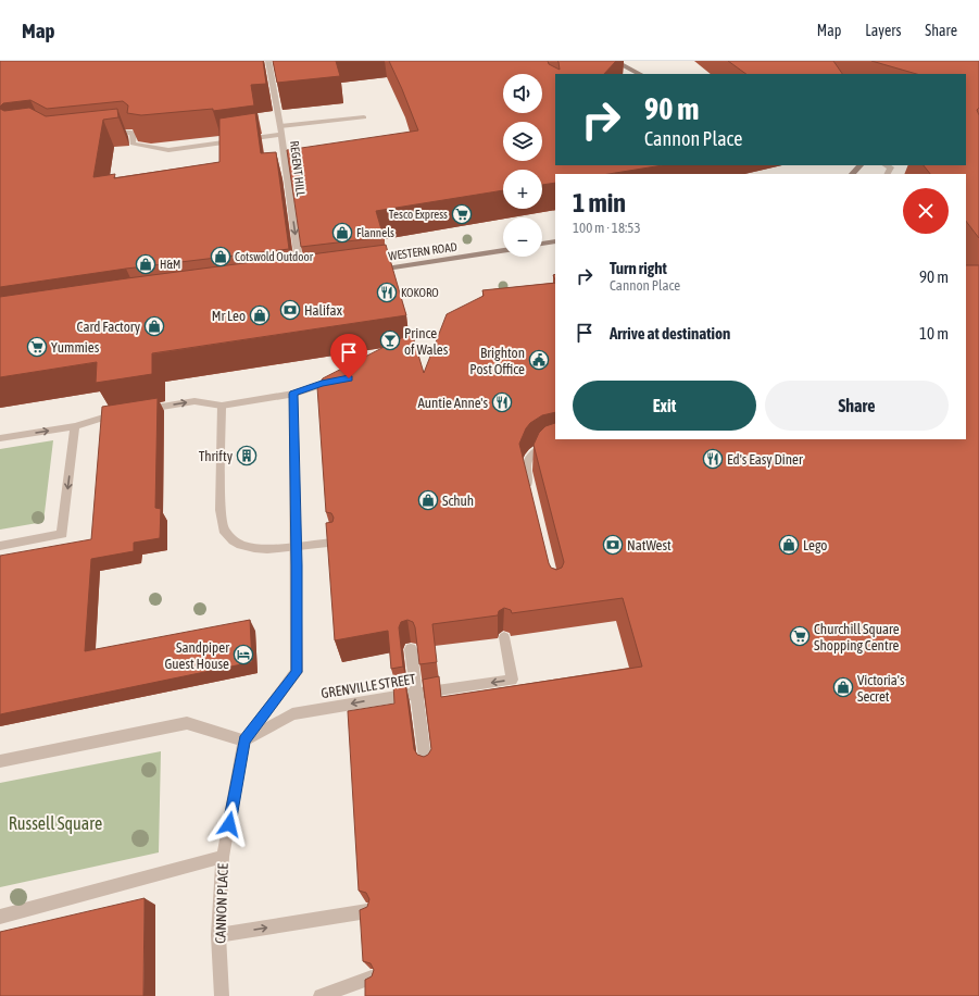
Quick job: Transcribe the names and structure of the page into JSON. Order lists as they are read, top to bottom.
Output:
{
  "streets": {
    "street": [
      "REGENT HILL",
      "WESTERN ROAD",
      "GRENVILLE STREET",
      "CANNON PLACE"
    ]
  },
  "crossings": [
    ["GRENVILLE STREET", "CANNON PLACE"]
  ],
  "one_way": ["REGENT HILL", "GRENVILLE STREET"],
  "parks": ["Russell Square"],
  "places": {
    "supermarket": ["Tesco Express", "Yummies", "Churchill Square Shopping Centre"],
    "shop": [
      "Flannels",
      "Cotswold Outdoor",
      "H&M",
      "Mr Leo",
      "Card Factory",
      "Schuh",
      "Lego",
      "Victoria's Secret"
    ],
    "restaurant": ["KOKORO", "Auntie Anne's", "Ed's Easy Diner"],
    "bank": ["Halifax", "NatWest"],
    "bar": ["Prince of Wales"],
    "public building": ["Brighton Post Office"],
    "building": ["Thrifty"],
    "hotel": ["Sandpiper Guest House"]
  },
  "page": {
    "header": "Map",
    "nav": ["Map", "Layers", "Share"],
    "map_buttons": ["+", "−"],
    "turn": ["90 m", "Cannon Place"],
    "heading": ["1 min", "100 m · 18:53"],
    "list": [
      {
        "name": "Turn right",
        "note": "Cannon Place",
        "value": "90 m"
      },
      {
        "name": "Arrive at destination",
        "value": "10 m"
      }
    ],
    "buttons": ["Exit", "Share"]
  }
}
